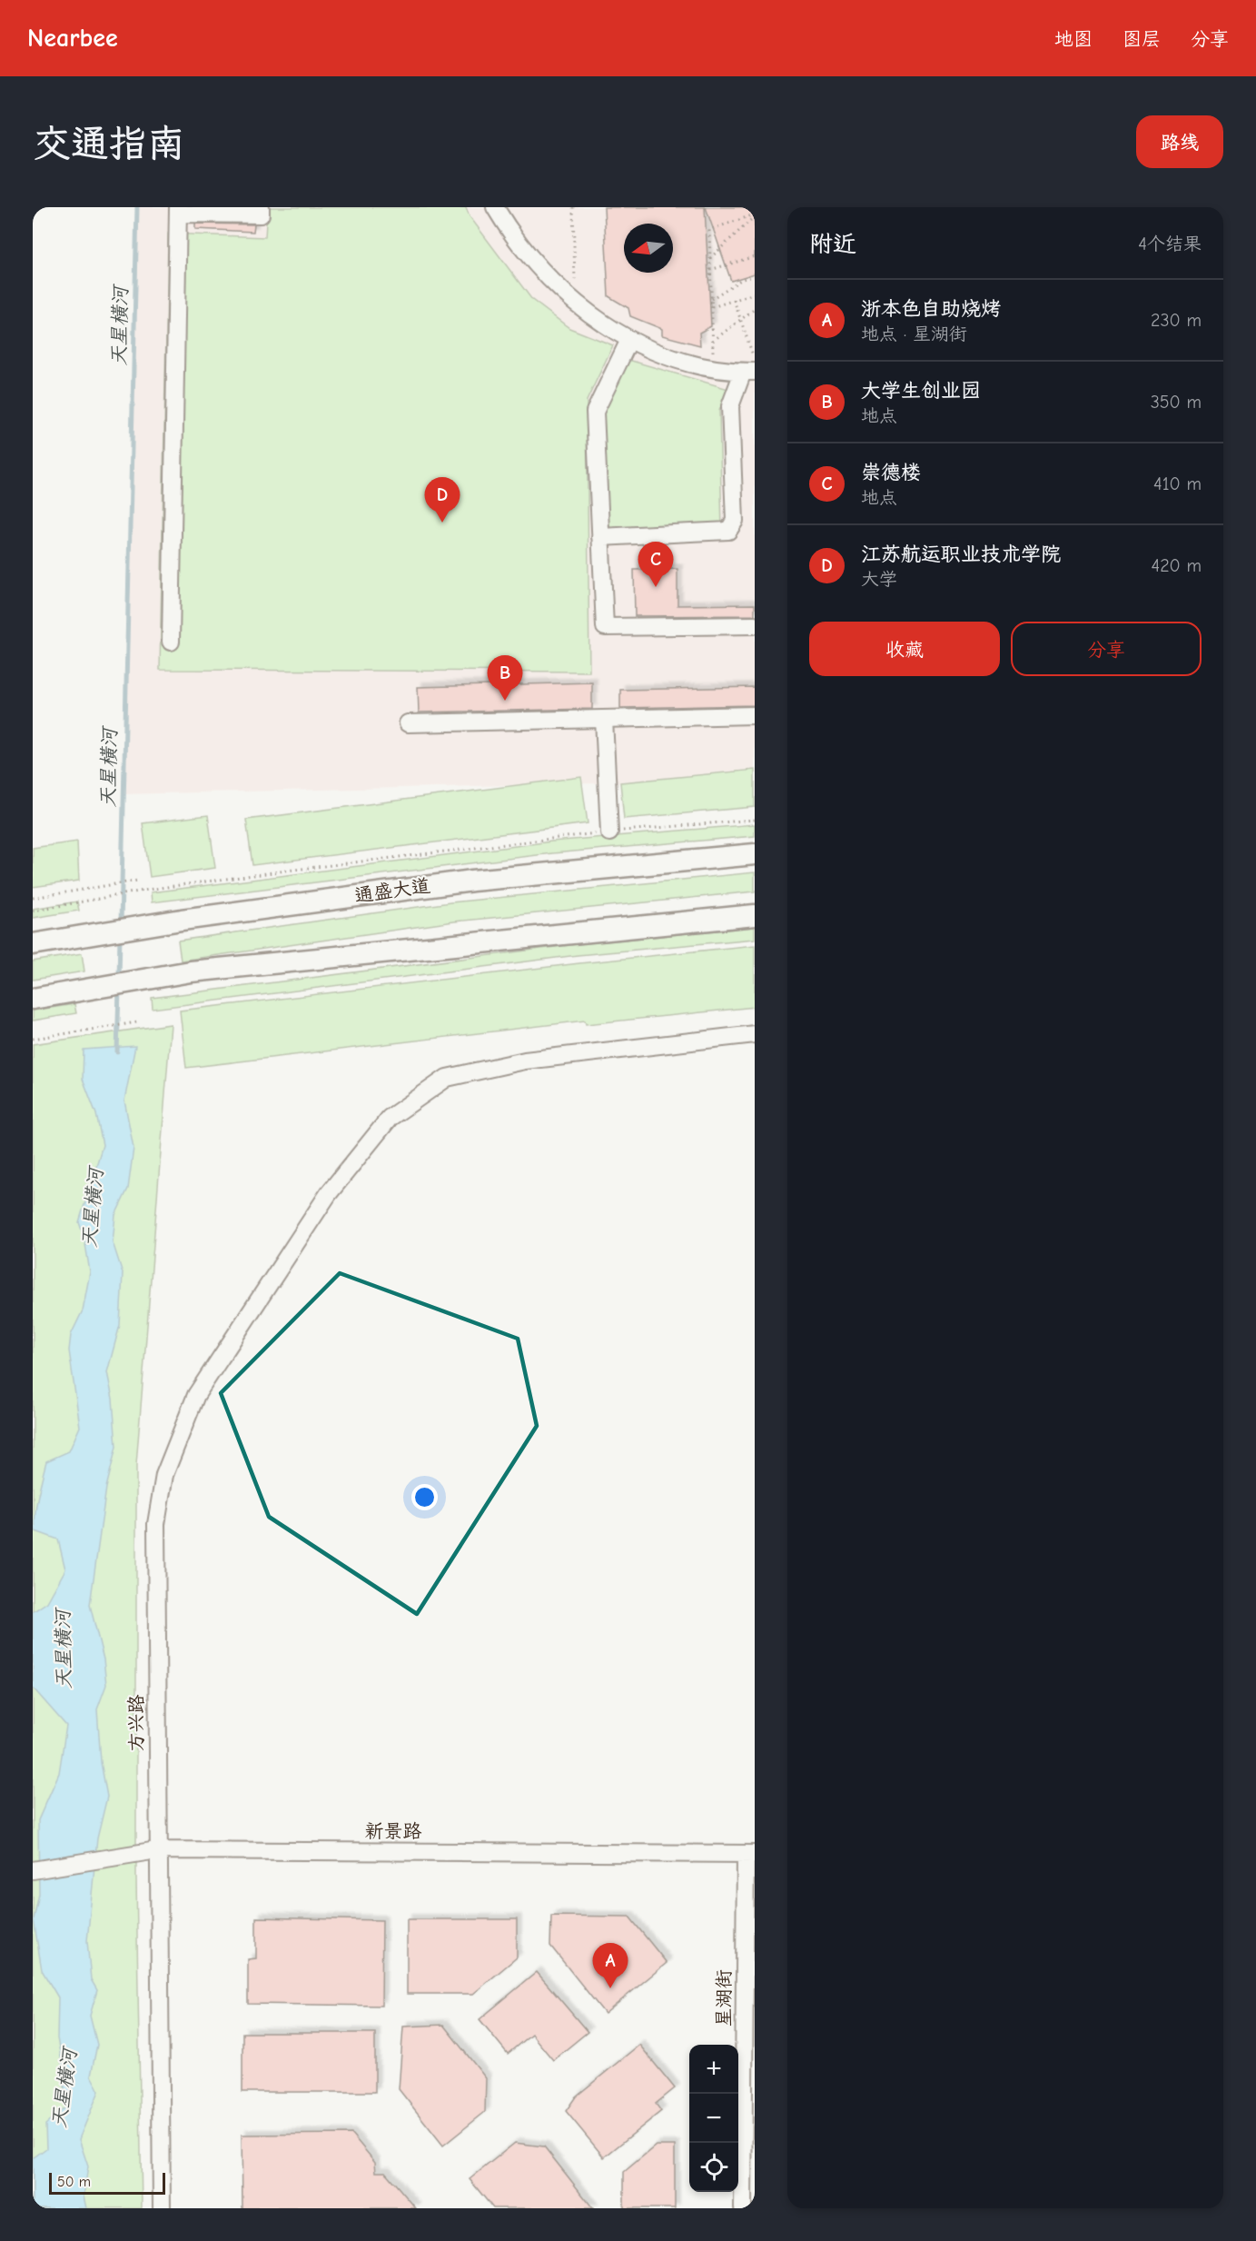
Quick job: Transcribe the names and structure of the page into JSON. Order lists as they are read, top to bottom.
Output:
{
  "streets": {
    "main road": ["通盛大道"],
    "street": ["方兴路", "新景路", "星湖街"]
  },
  "crossings": [
    ["方兴路", "新景路"],
    ["新景路", "星湖街"]
  ],
  "water": ["天星横河"],
  "scale_bar": "50 m",
  "north": "left",
  "page": {
    "header": "Nearbee",
    "nav": ["地图", "图层", "分享"],
    "buttons": [
      "路线",
      ["收藏", "分享"]
    ],
    "title": "交通指南",
    "heading": ["附近", "4个结果"],
    "list": [
      {
        "mark": "A",
        "name": "浙本色自助烧烤",
        "note": "地点 · 星湖街",
        "value": "230 m"
      },
      {
        "mark": "B",
        "name": "大学生创业园",
        "note": "地点",
        "value": "350 m"
      },
      {
        "mark": "C",
        "name": "崇德楼",
        "note": "地点",
        "value": "410 m"
      },
      {
        "mark": "D",
        "name": "江苏航运职业技术学院",
        "note": "大学",
        "value": "420 m"
      }
    ],
    "pins": [
      "D",
      "C",
      "B",
      "A"
    ],
    "map_buttons": ["+", "−"],
    "scale": "50 m"
  }
}
